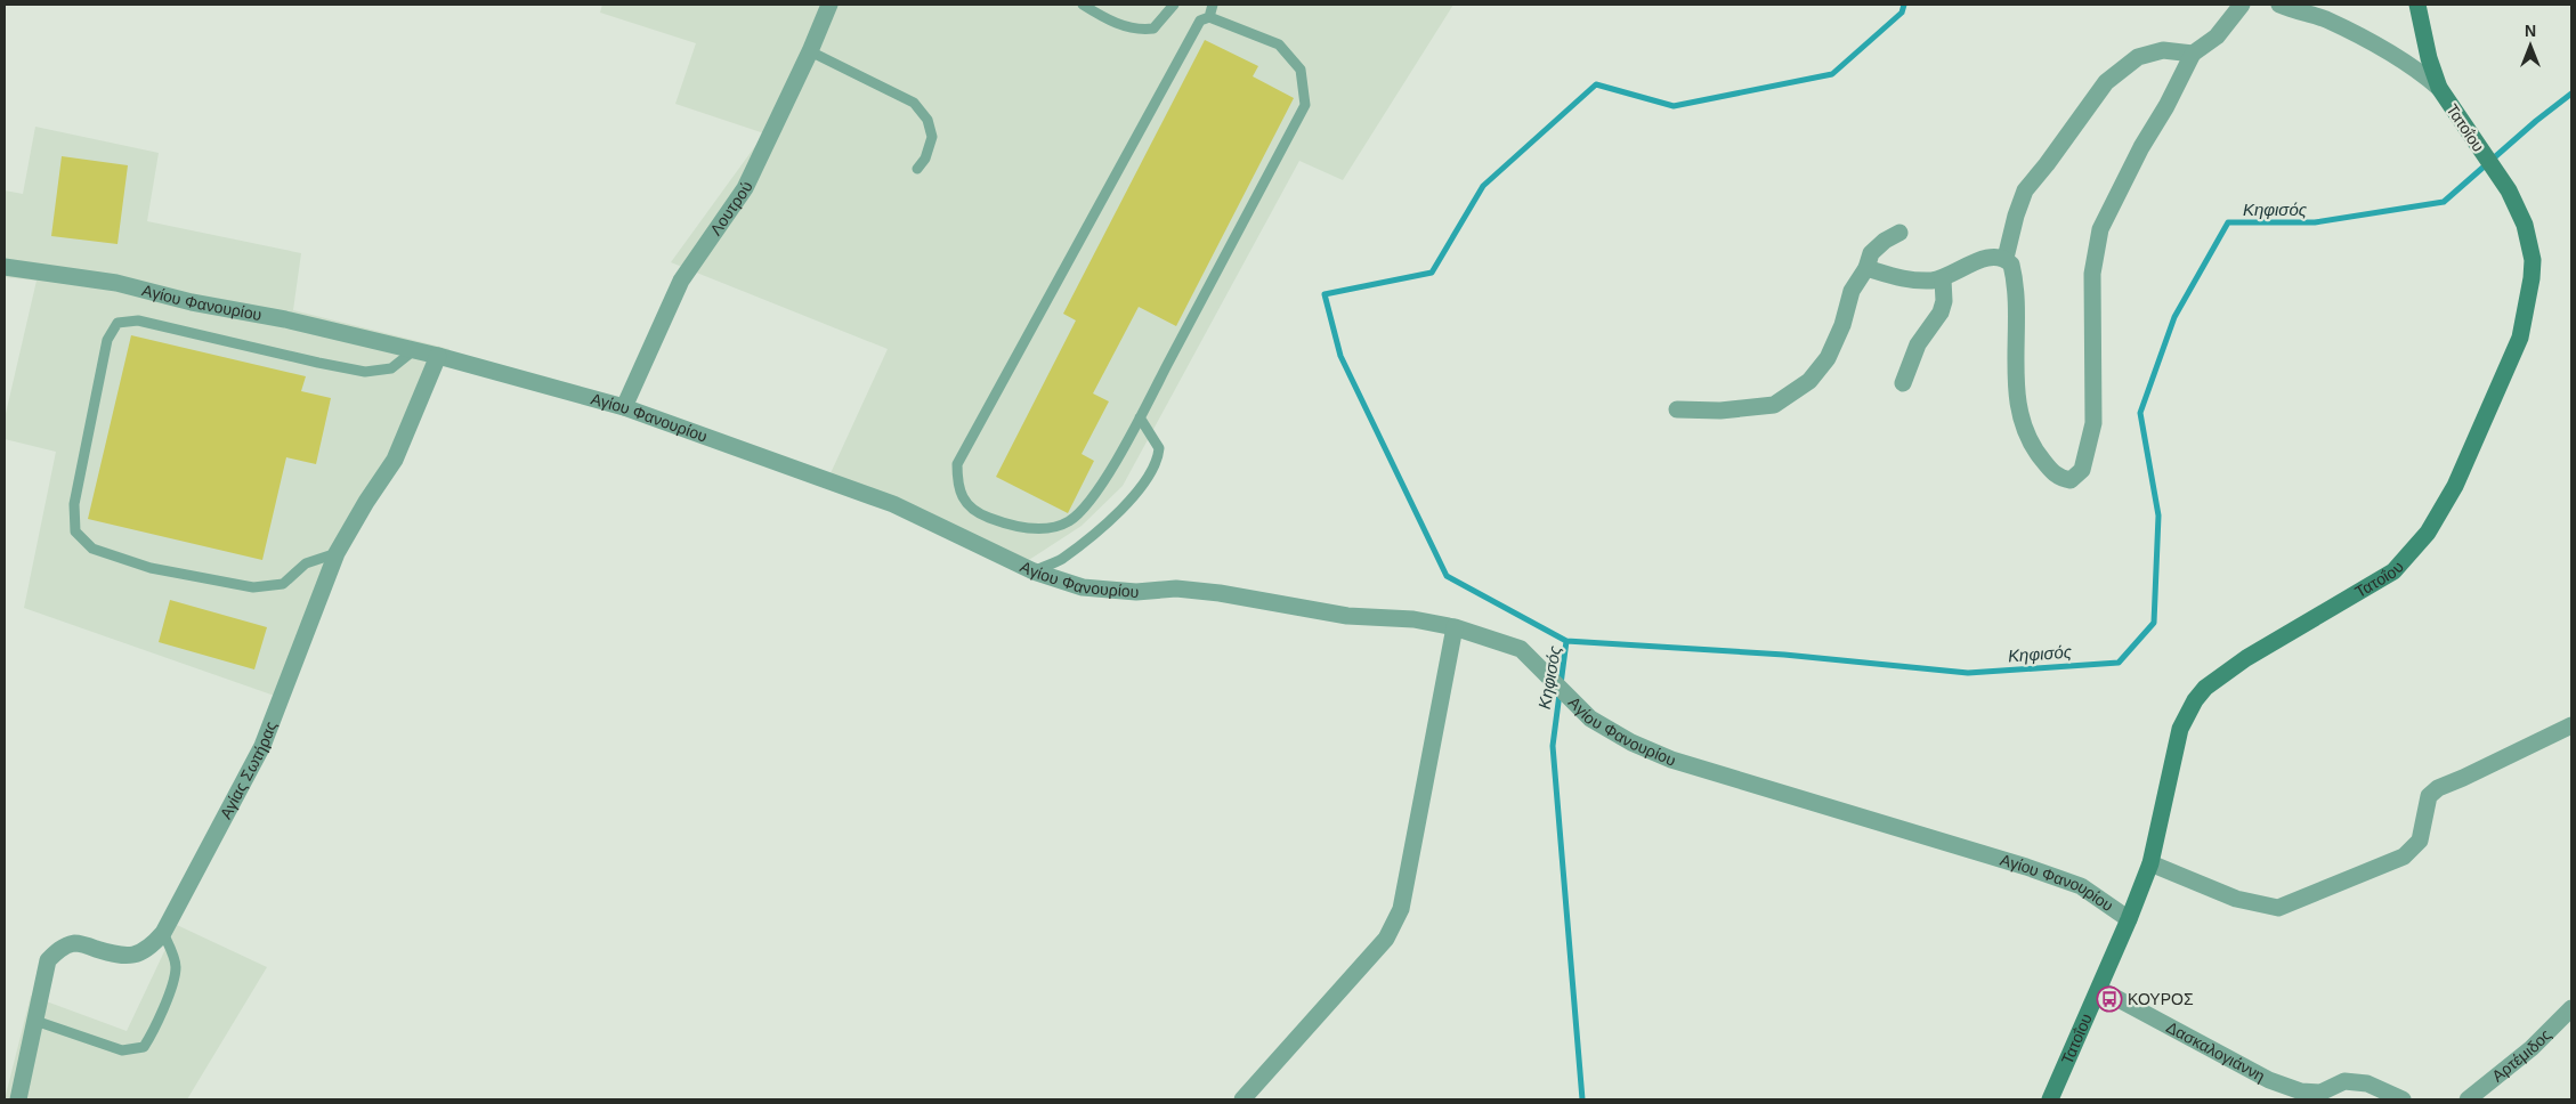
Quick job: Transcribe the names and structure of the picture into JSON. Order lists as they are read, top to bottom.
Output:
{
  "streets": {
    "main road": ["Τατοΐου"],
    "street": [
      "Λουτρού",
      "Αγίου Φανουρίου",
      "Αγίας Σωτήρας",
      "Δασκαλογιάννη",
      "Αρτέμιδος"
    ]
  },
  "crossings": [
    ["Τατοΐου", "Αγίου Φανουρίου"],
    ["Τατοΐου", "Δασκαλογιάννη"],
    ["Λουτρού", "Αγίου Φανουρίου"],
    ["Αγίου Φανουρίου", "Αγίας Σωτήρας"]
  ],
  "water": ["Κηφισός"],
  "places": {
    "bus stop": ["ΚΟΥΡΟΣ"]
  },
  "north": "top"
}
